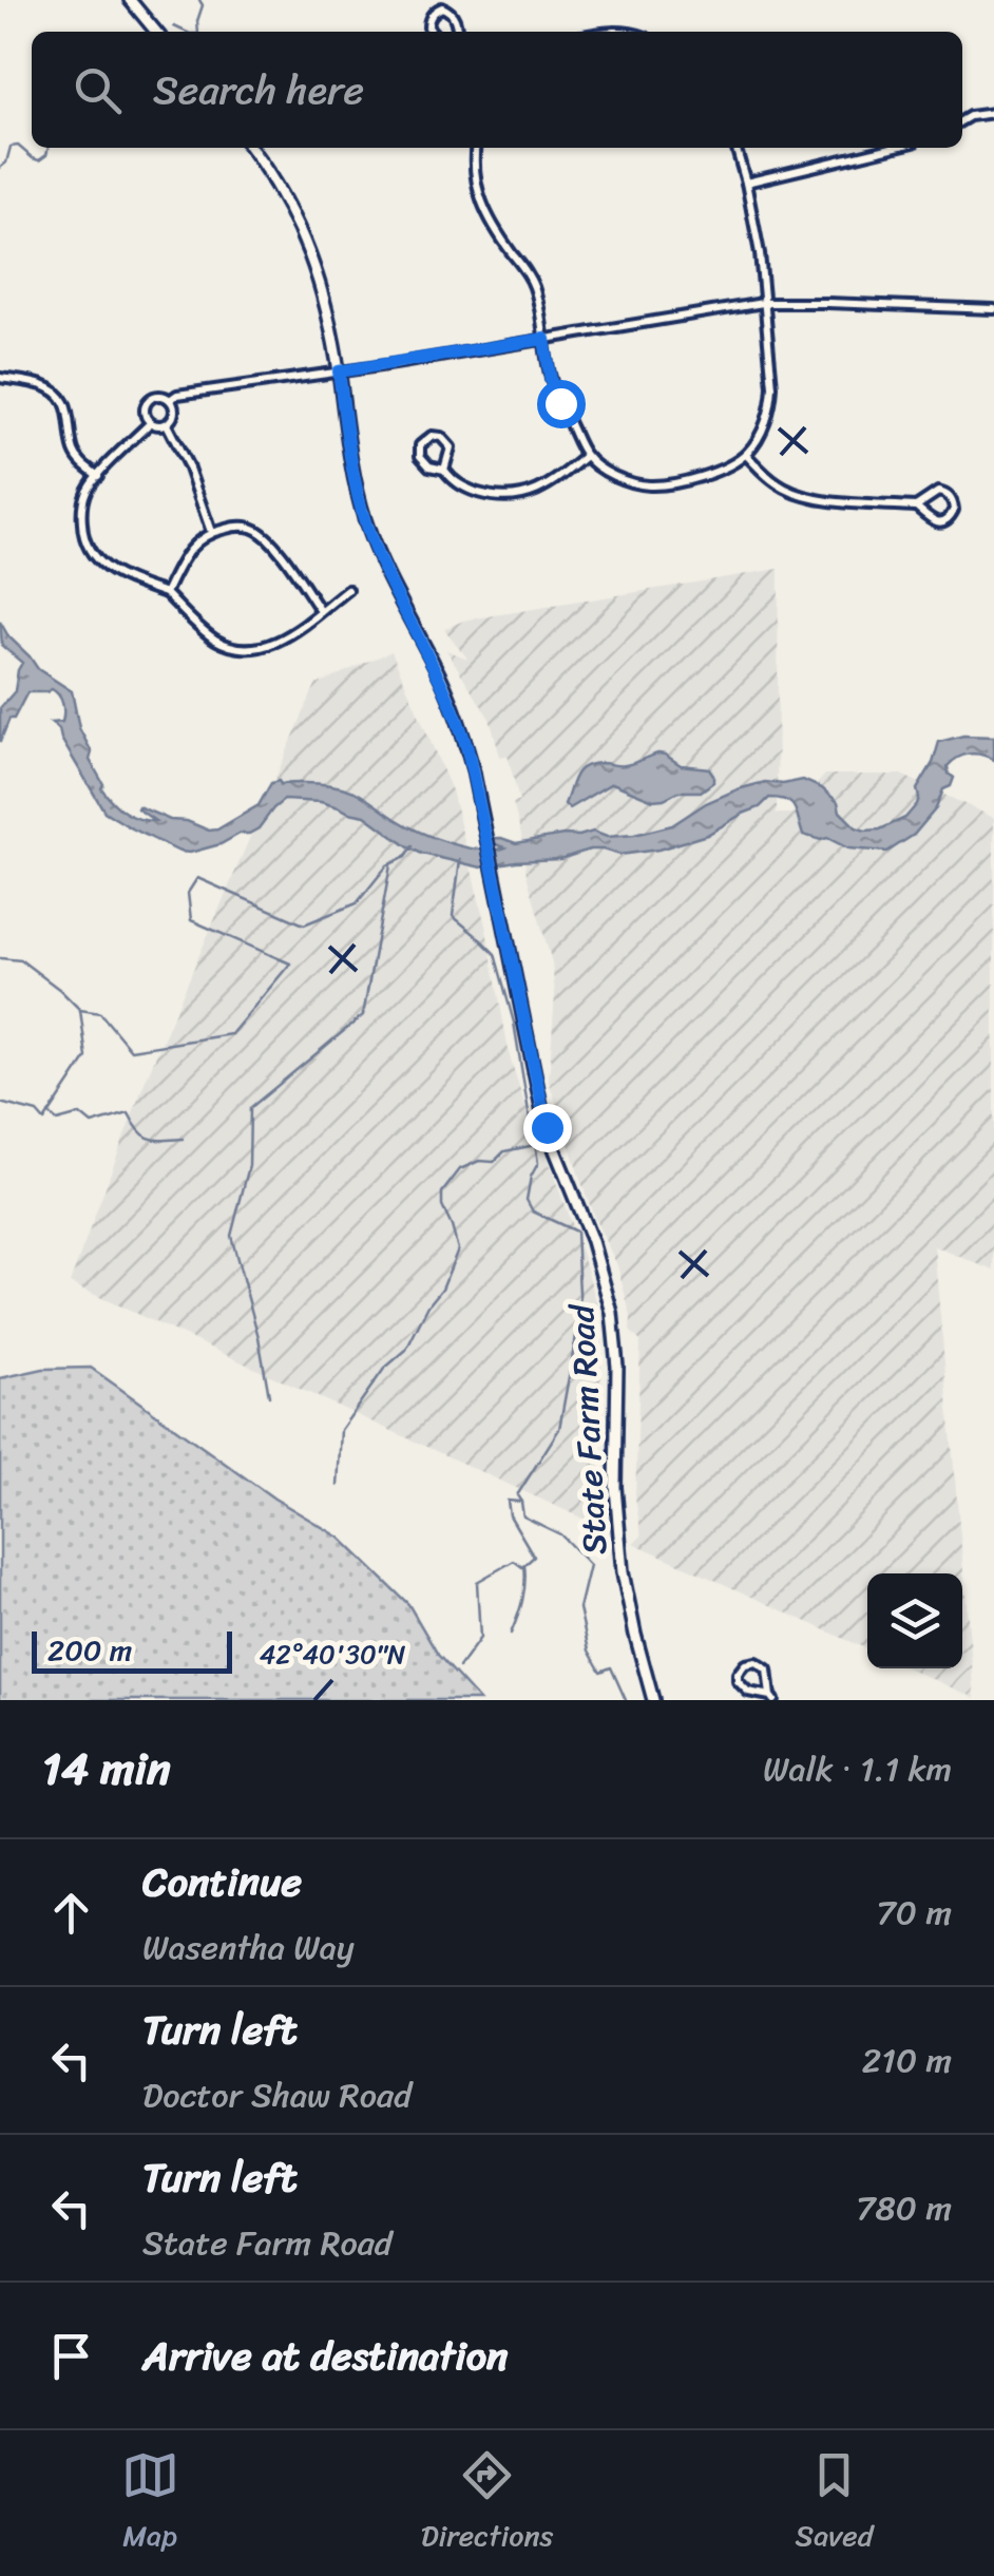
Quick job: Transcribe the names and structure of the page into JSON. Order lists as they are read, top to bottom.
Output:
{
  "streets": {
    "main road": ["State Farm Road"]
  },
  "scale_bar": "200 m",
  "page": {
    "search": "Search here",
    "scale": "200 m",
    "heading": ["14 min", "Walk · 1.1 km"],
    "list": [
      ["Continue", "Wasentha Way", "70 m"],
      ["Turn left", "Doctor Shaw Road", "210 m"],
      ["Turn left", "State Farm Road", "780 m"],
      "Arrive at destination"
    ],
    "nav": ["Map", "Directions", "Saved"]
  },
  "coordinates": ["42°40'30\"N"]
}
